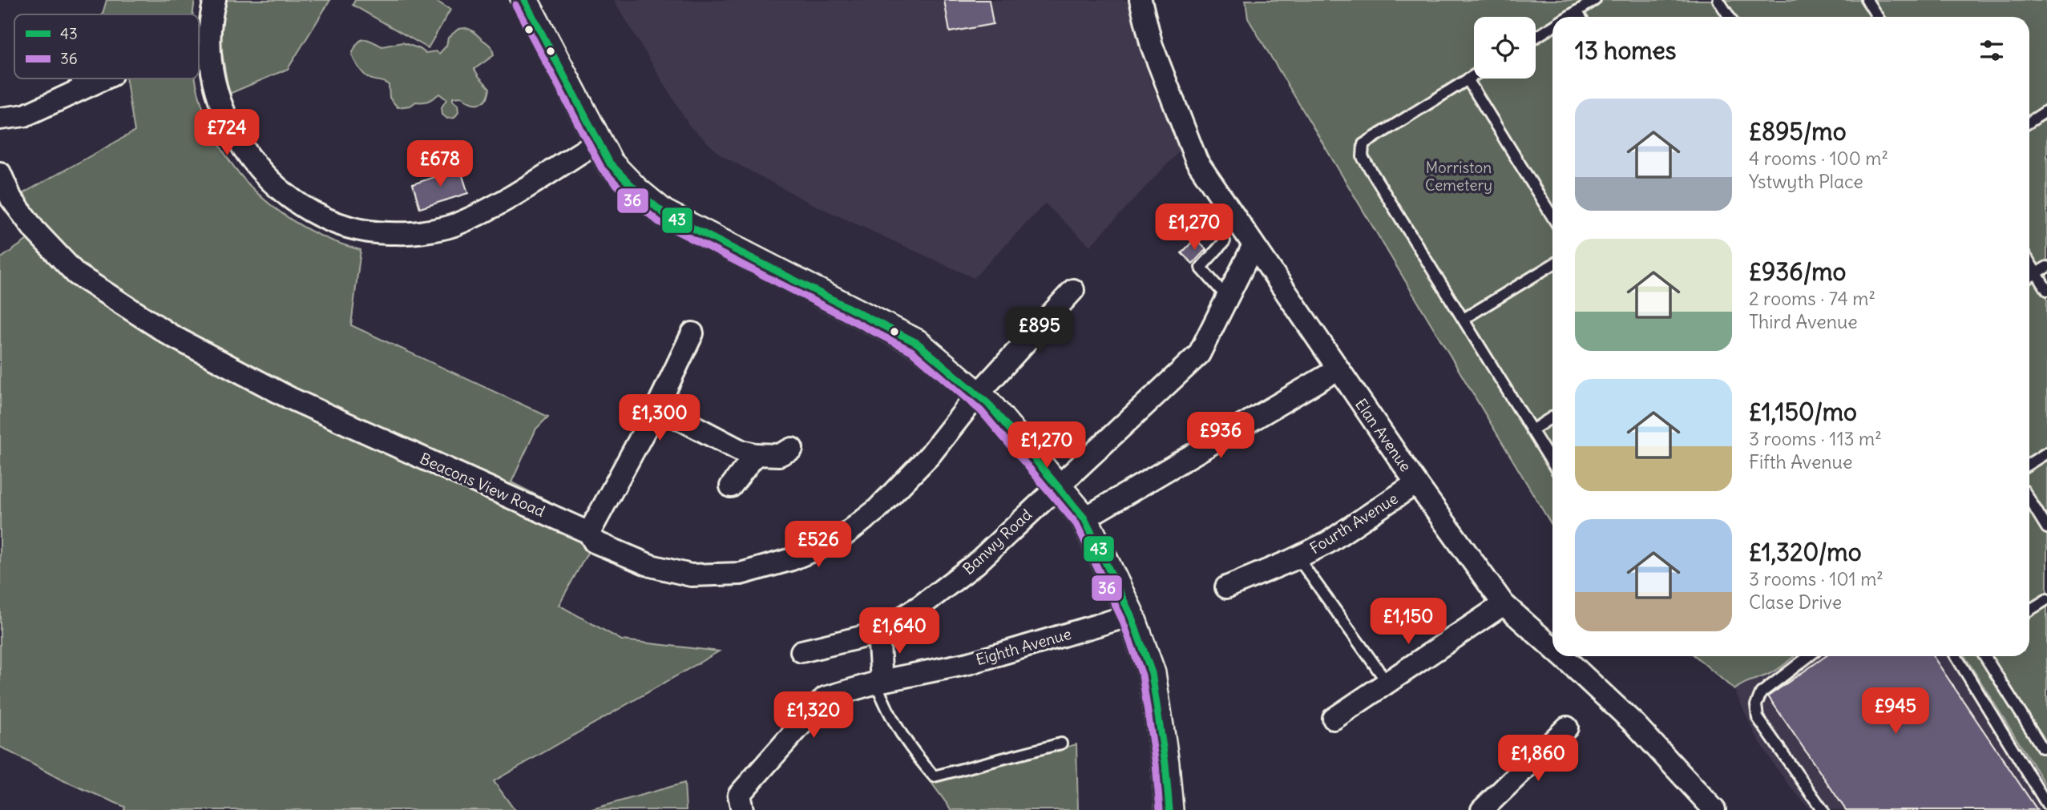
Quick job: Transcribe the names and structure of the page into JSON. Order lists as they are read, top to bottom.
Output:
{
  "streets": {
    "street": [
      "Elan Avenue",
      "Beacons View Road",
      "Fourth Avenue",
      "Banwy Road",
      "Eighth Avenue"
    ]
  },
  "crossings": [
    ["Elan Avenue", "Fourth Avenue"],
    ["Elan Avenue", "Banwy Road"]
  ],
  "parks": ["Morriston Cemetery"],
  "lines": ["transit line 43", "transit line 36"],
  "legend": ["43", "36"],
  "page": {
    "heading": "13 homes",
    "list": [
      {
        "name": "£895/mo",
        "note": "4 rooms · 100 m² · Ystwyth Place"
      },
      {
        "name": "£936/mo",
        "note": "2 rooms · 74 m² · Third Avenue"
      },
      {
        "name": "£1,150/mo",
        "note": "3 rooms · 113 m² · Fifth Avenue"
      },
      {
        "name": "£1,320/mo",
        "note": "3 rooms · 101 m² · Clase Drive"
      }
    ],
    "price": [
      "£724",
      "£678",
      "£1,270",
      "£895",
      "£1,300",
      "£936",
      "£1,270",
      "£526",
      "£1,150",
      "£1,640",
      "£945",
      "£1,320",
      "£1,860"
    ]
  }
}
